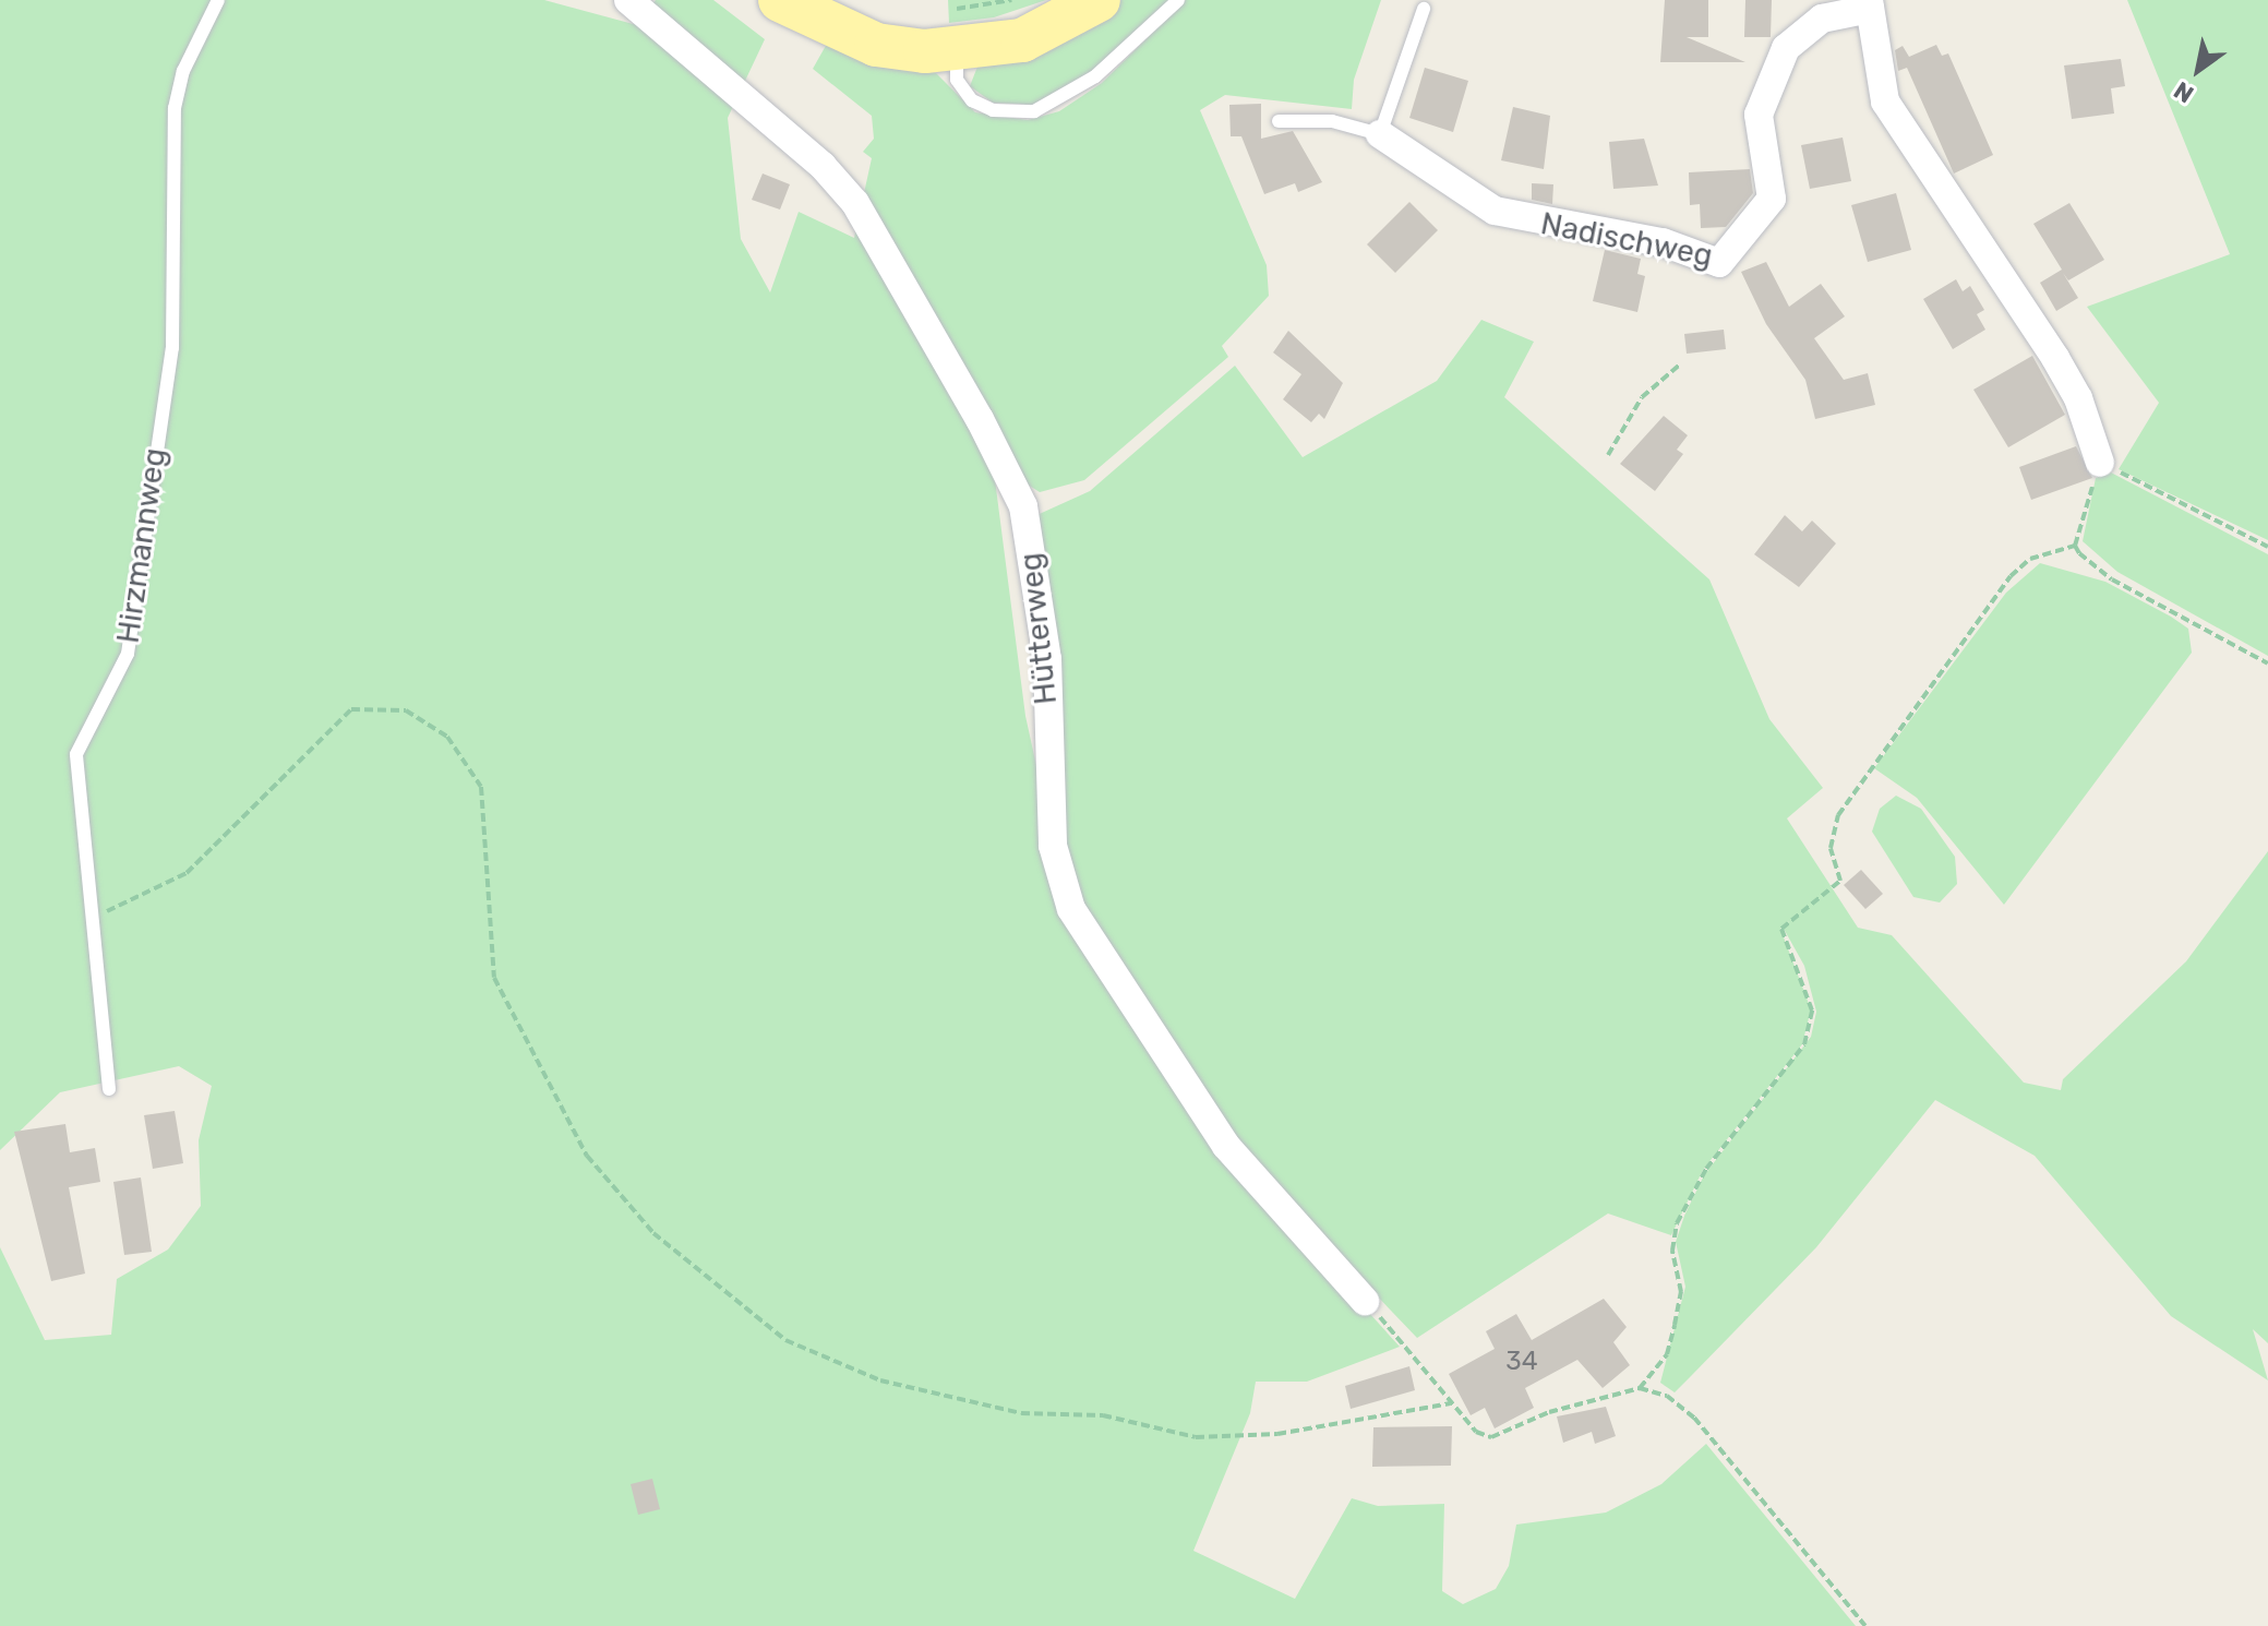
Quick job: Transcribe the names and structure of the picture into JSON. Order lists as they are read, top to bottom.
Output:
{
  "streets": {
    "street": ["Nadischweg", "Hütterweg"],
    "lane": ["Hirzmannweg"]
  },
  "house_numbers": ["34"],
  "north": "bottom left"
}
